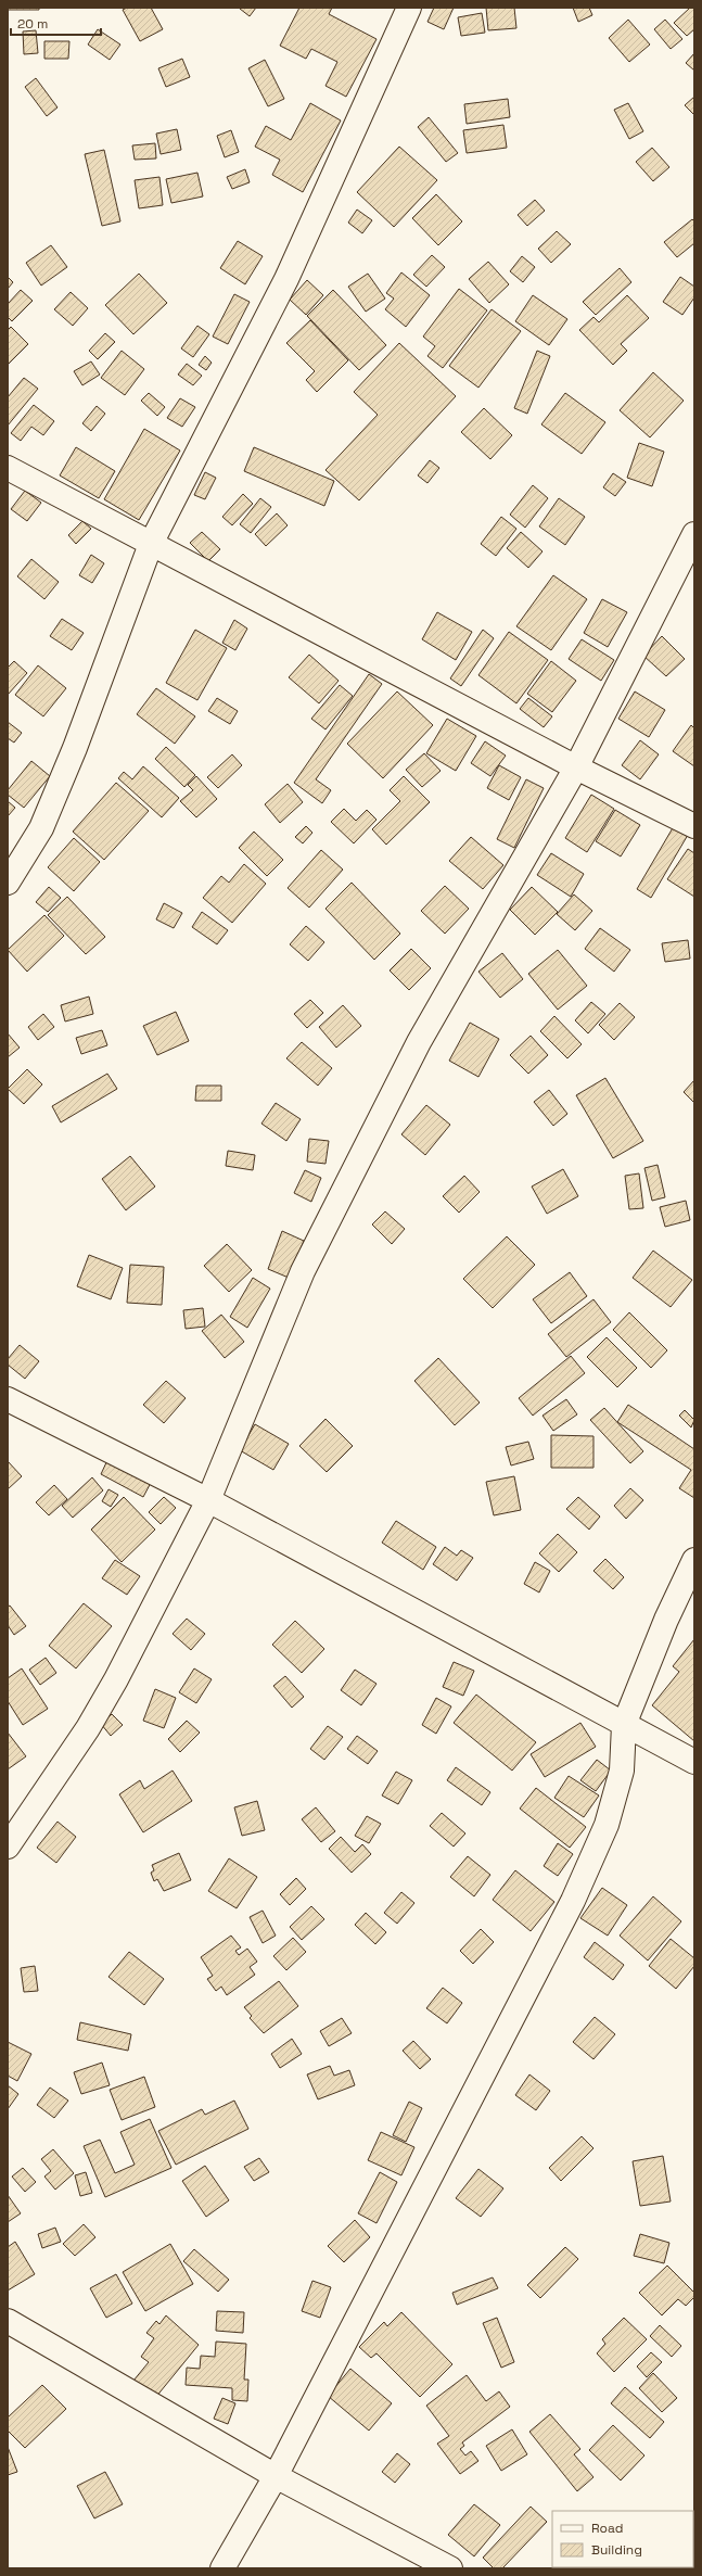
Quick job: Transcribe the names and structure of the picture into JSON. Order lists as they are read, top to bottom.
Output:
{
  "legend": ["Road", "Building"],
  "scale_bar": "20 m"
}
